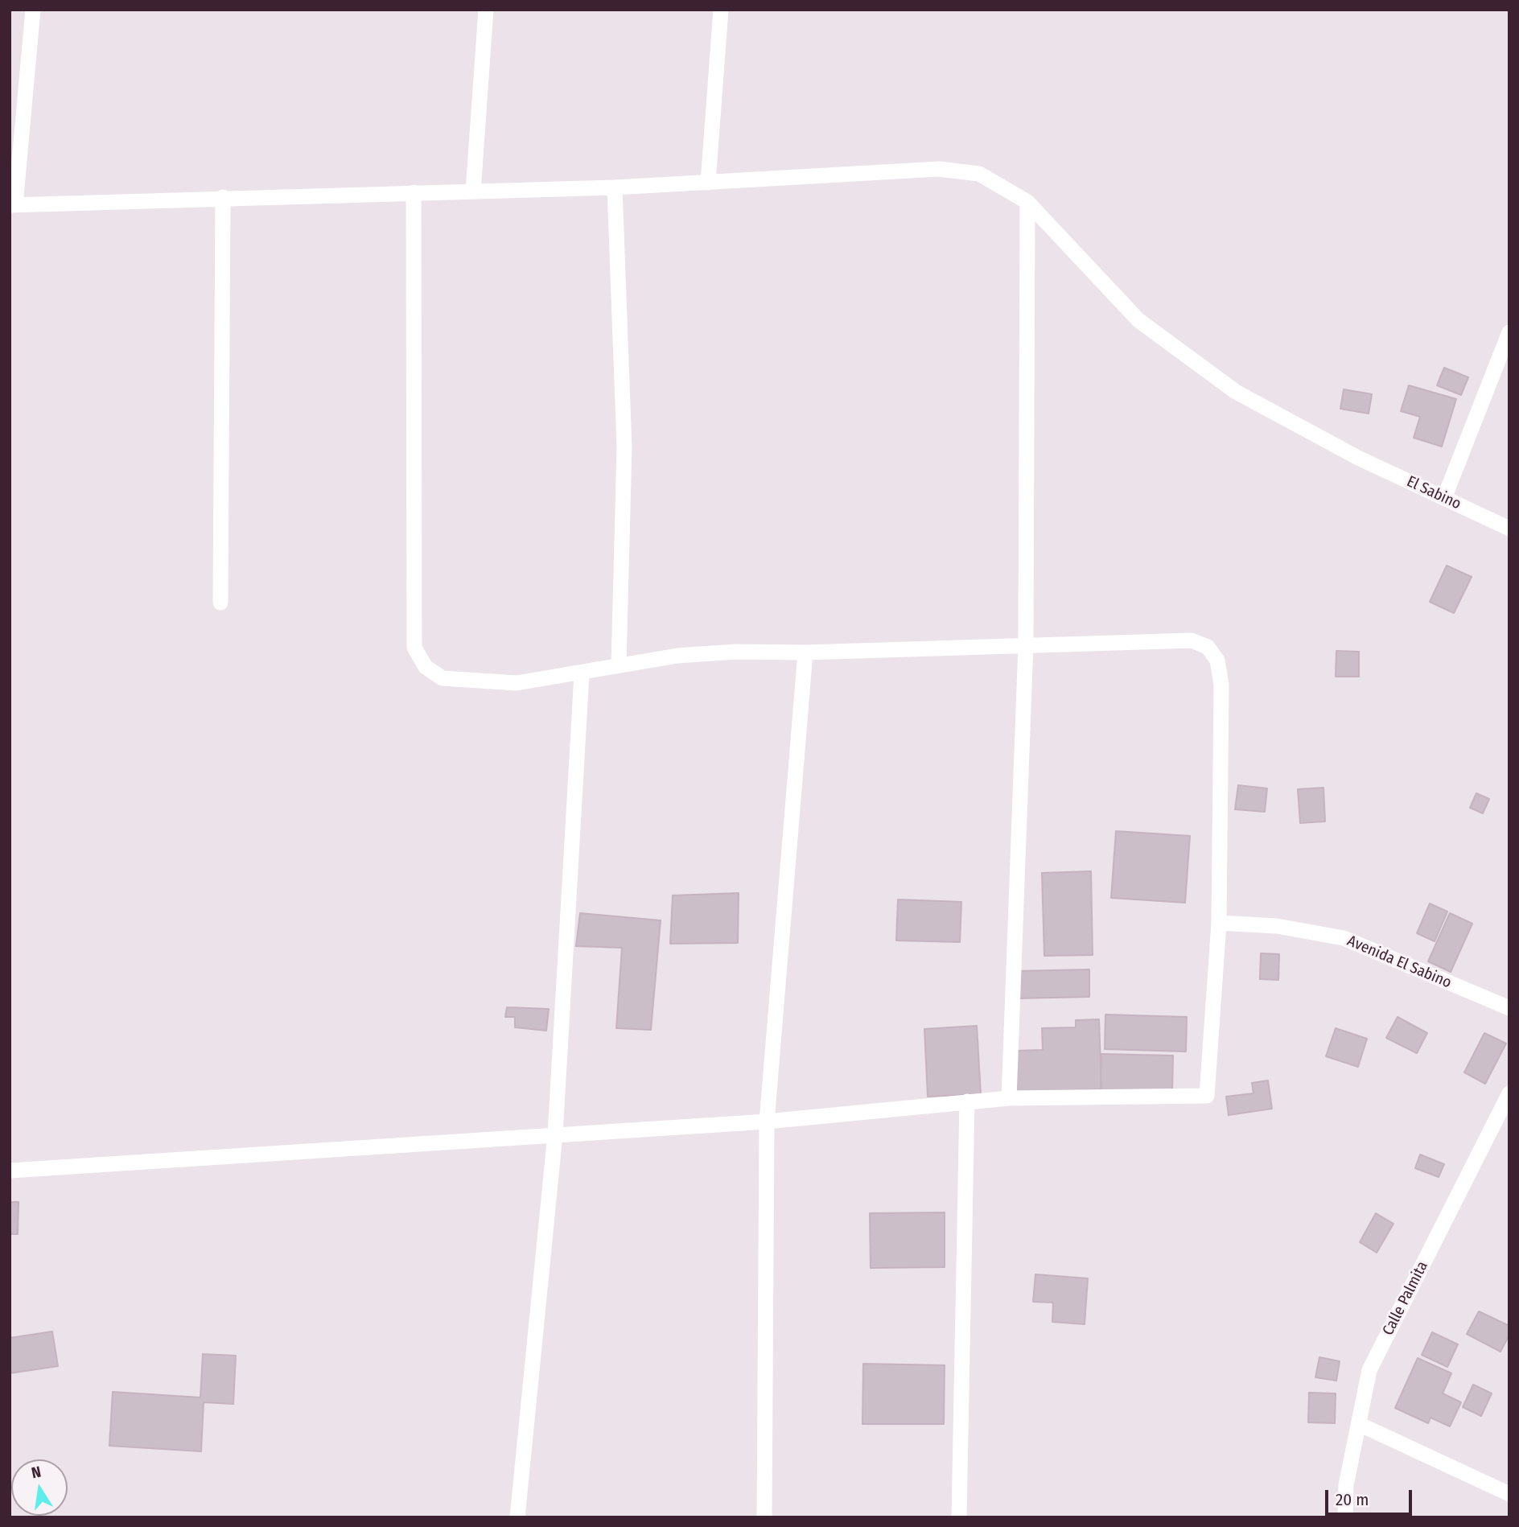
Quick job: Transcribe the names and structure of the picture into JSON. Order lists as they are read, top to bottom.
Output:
{
  "streets": {
    "street": ["El Sabino", "Avenida El Sabino", "Calle Palmita"]
  },
  "scale_bar": "20 m",
  "north": "top"
}
